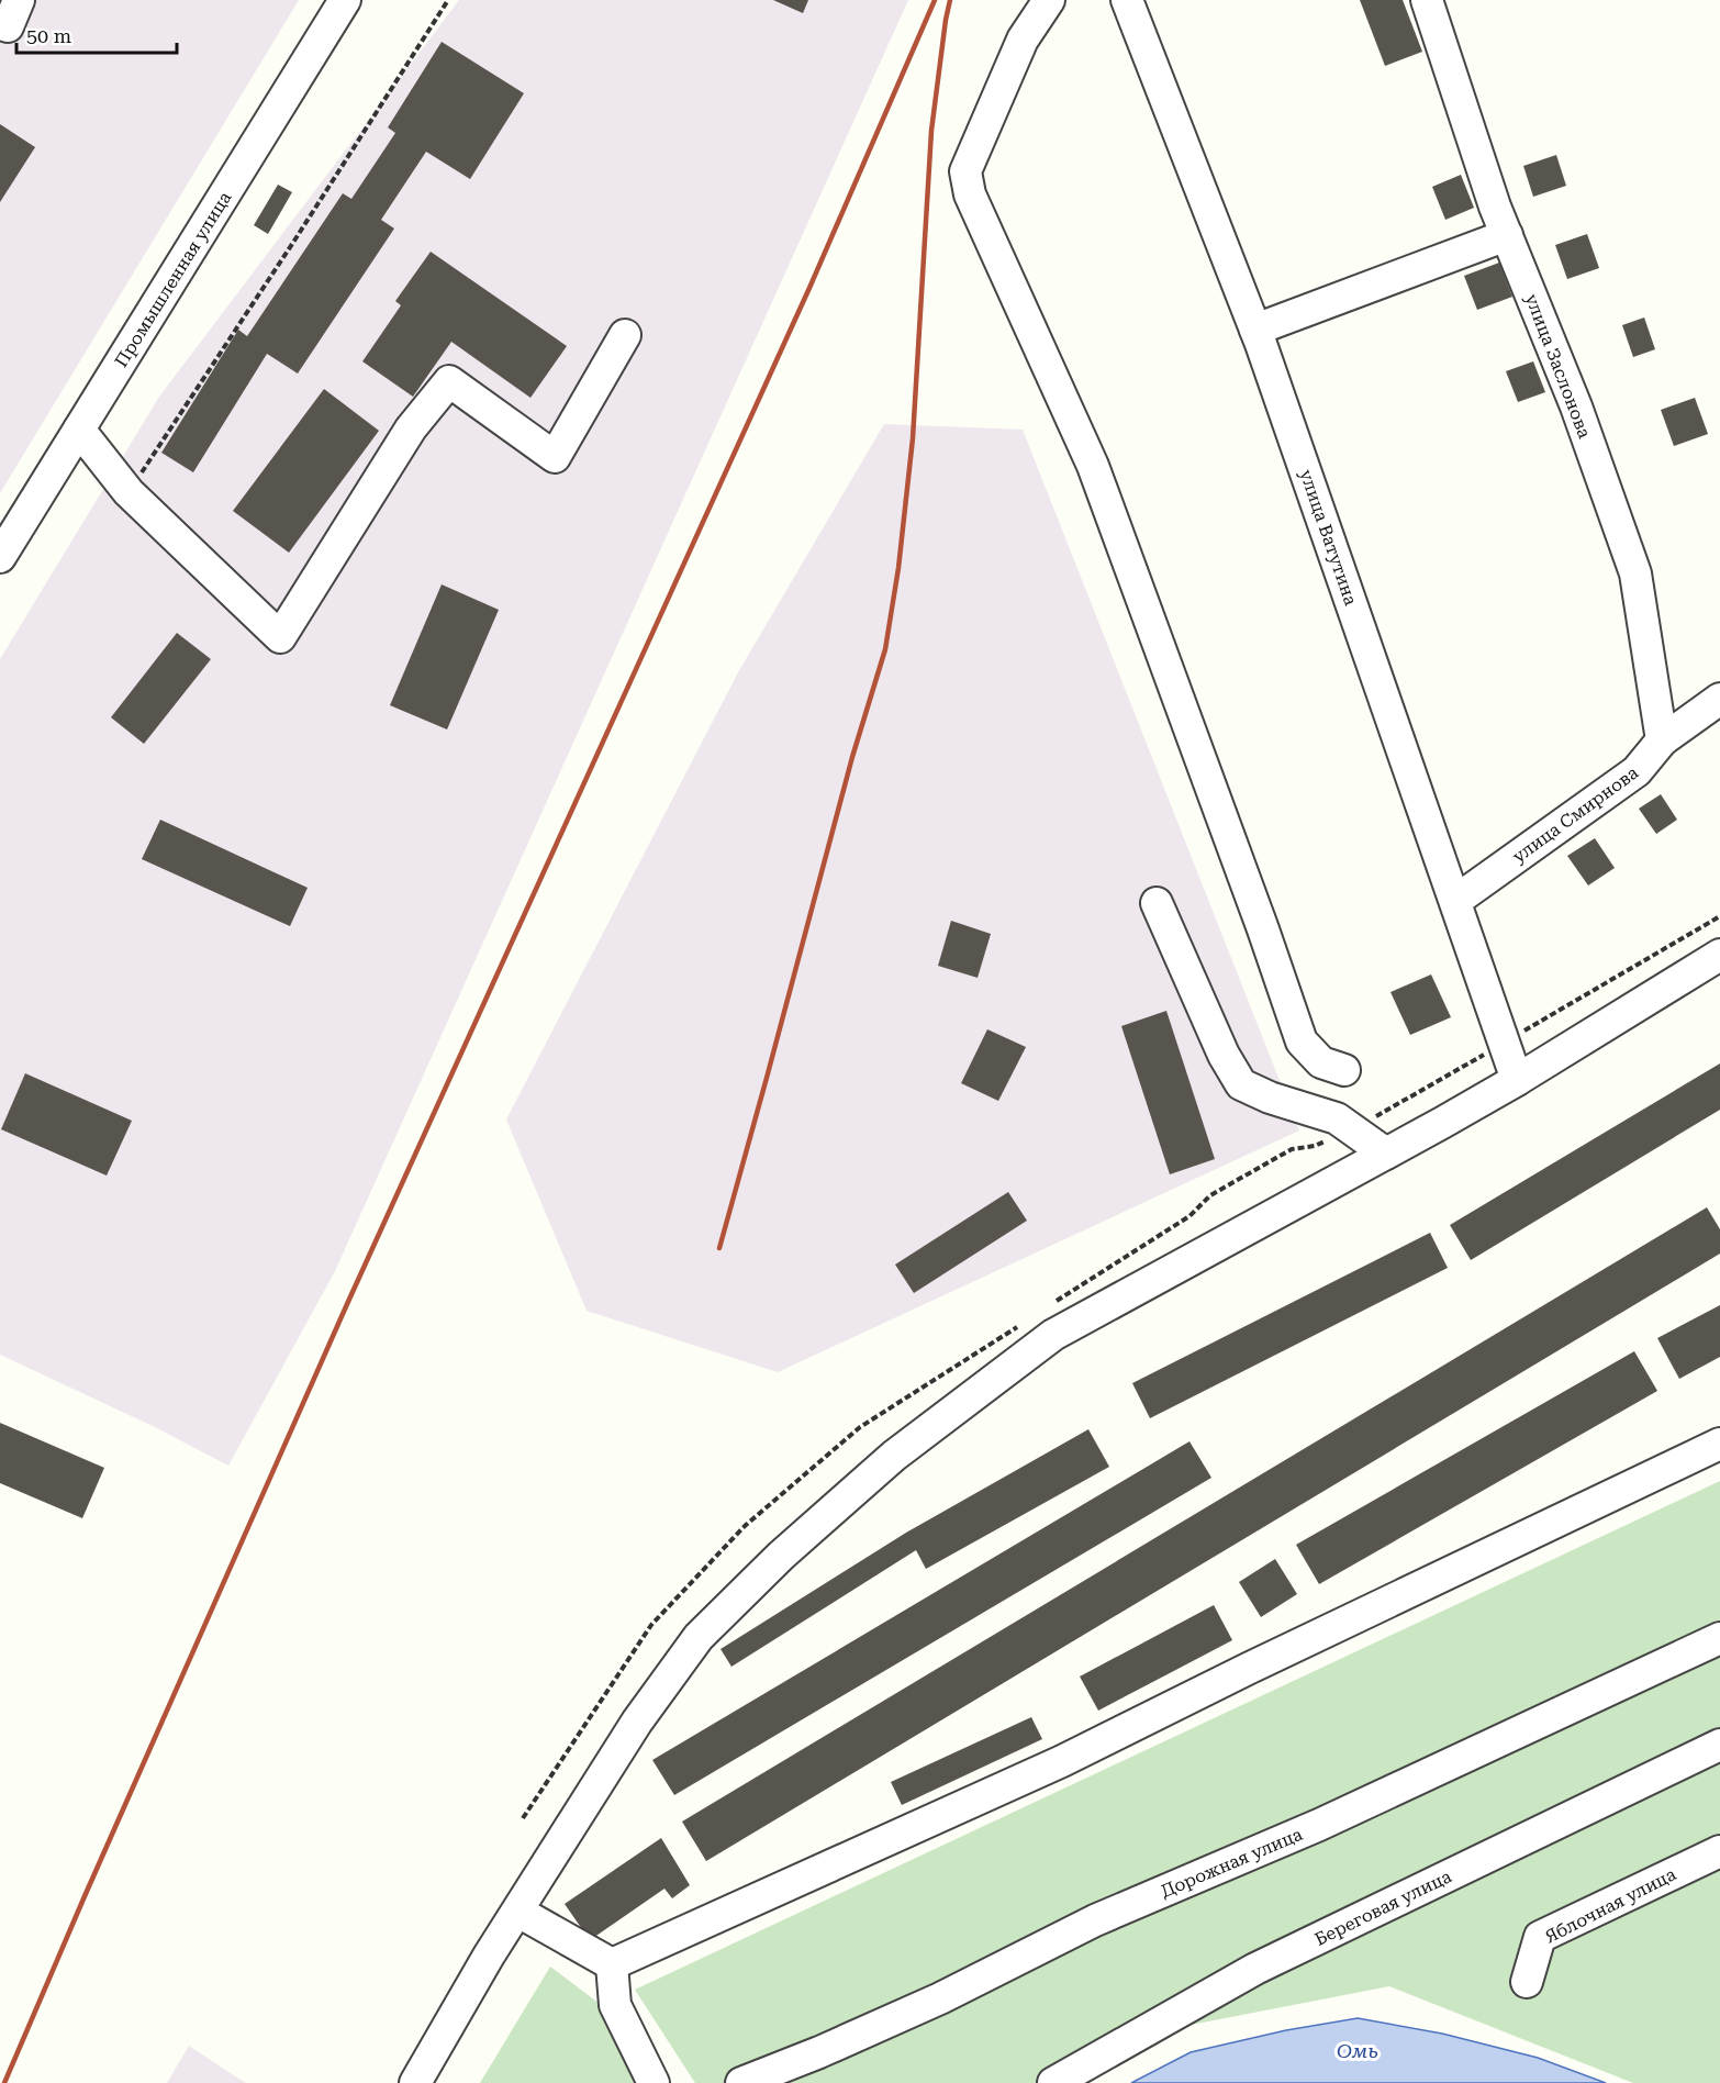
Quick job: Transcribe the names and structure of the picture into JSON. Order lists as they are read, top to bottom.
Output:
{
  "streets": {
    "street": [
      "Промышленная улица",
      "улица Заслонова",
      "улица Ватутина",
      "улица Смирнова",
      "Дорожная улица",
      "Яблочная улица",
      "Береговая улица"
    ]
  },
  "crossings": [
    ["улица Заслонова", "улица Смирнова"],
    ["улица Ватутина", "улица Смирнова"]
  ],
  "water": ["Омь"],
  "scale_bar": "50 m"
}
